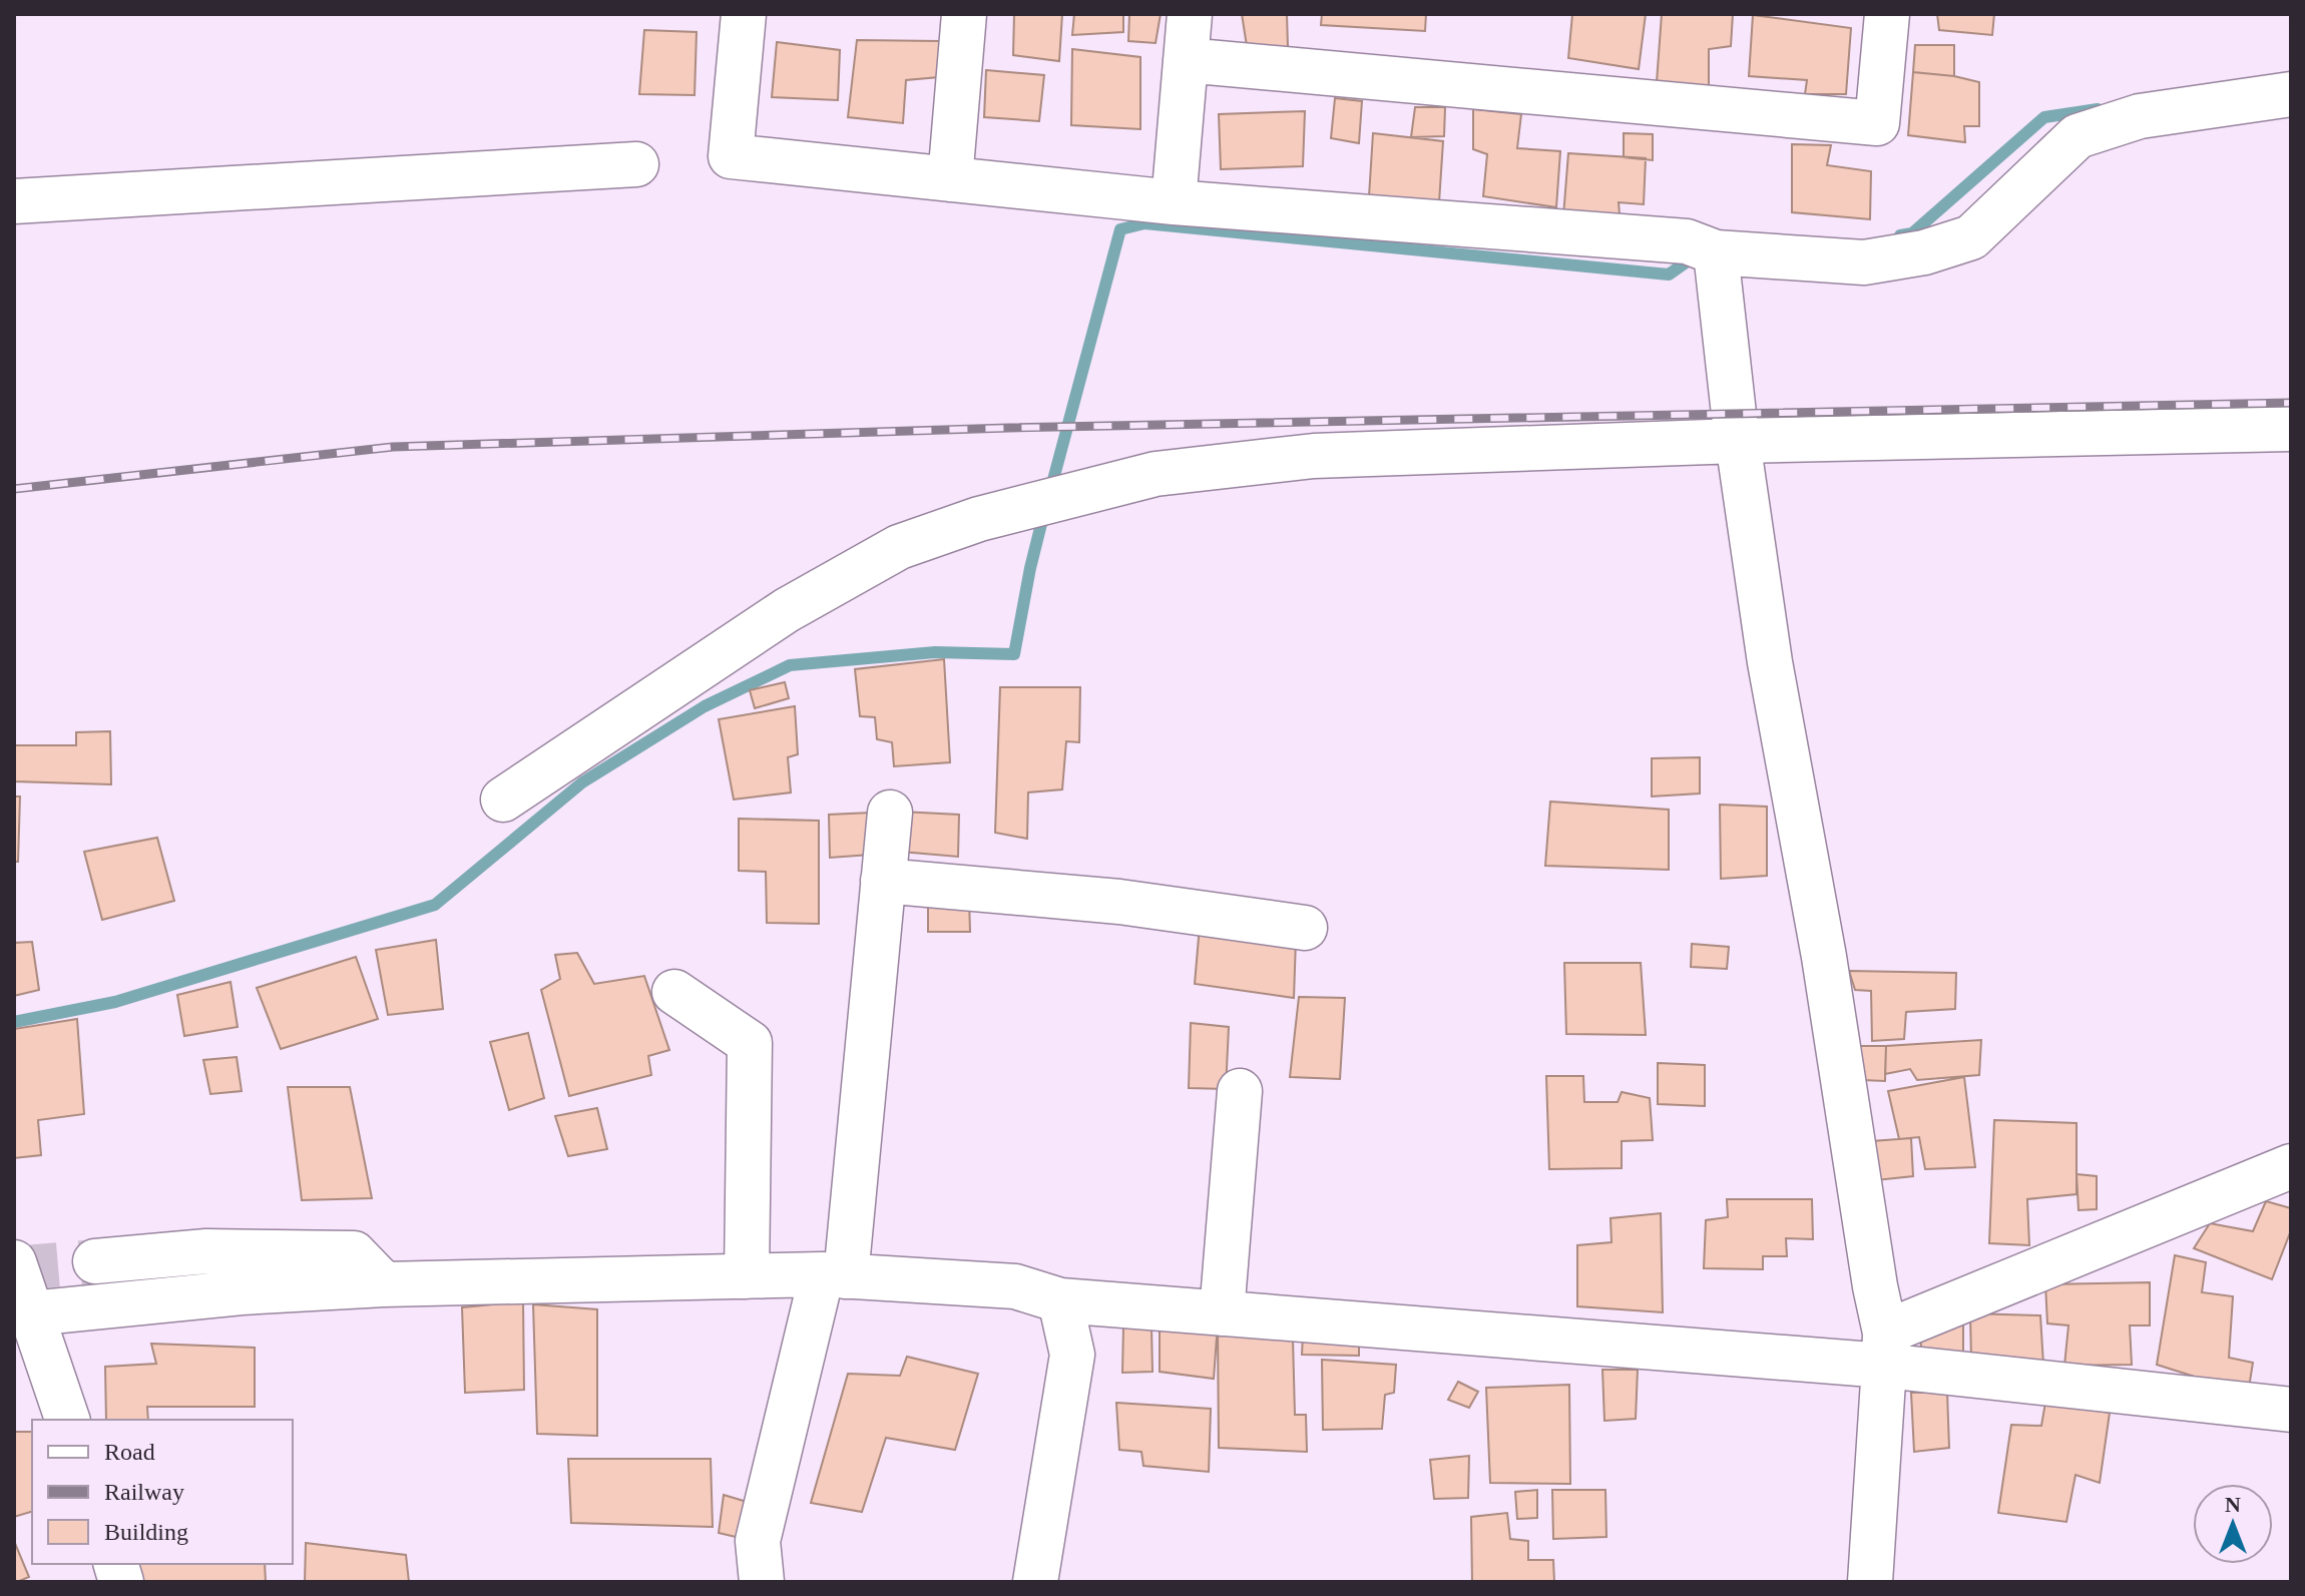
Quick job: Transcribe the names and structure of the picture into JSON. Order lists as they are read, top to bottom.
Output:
{
  "legend": ["Road", "Railway", "Building"],
  "north": "top"
}
